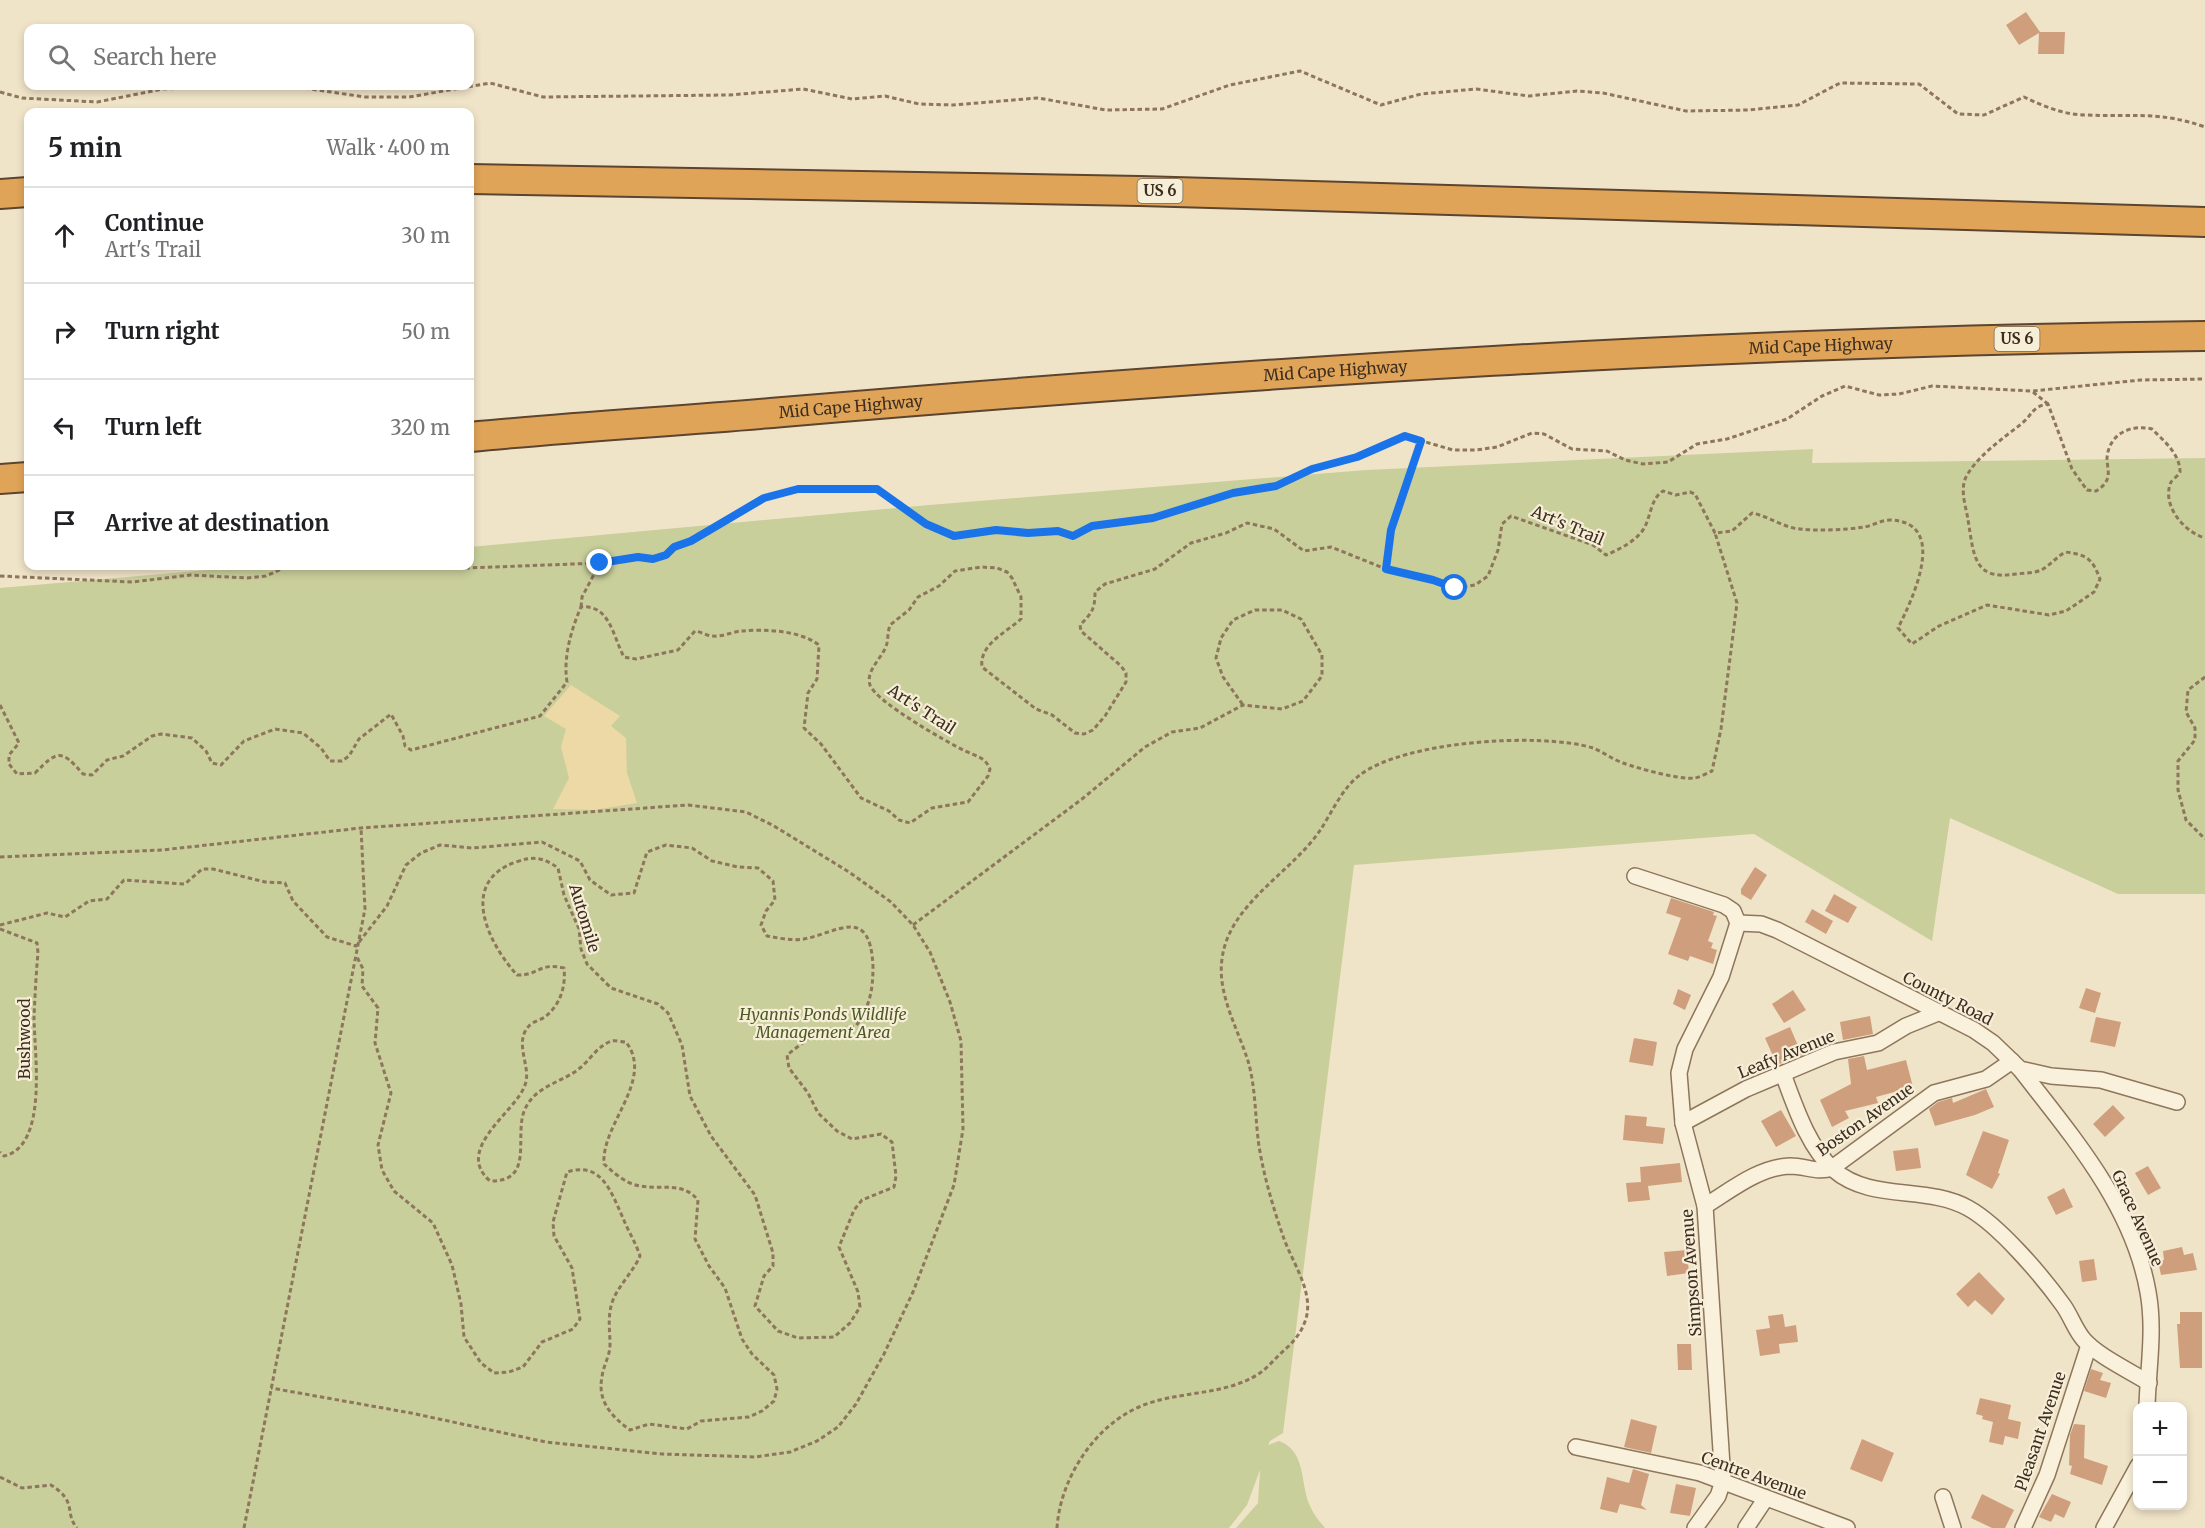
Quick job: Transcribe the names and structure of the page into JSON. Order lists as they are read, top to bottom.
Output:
{
  "streets": {
    "highway": ["US 6", "Mid Cape Highway"],
    "street": [
      "County Road",
      "Leafy Avenue",
      "Boston Avenue",
      "Grace Avenue",
      "Simpson Avenue",
      "Pleasant Avenue",
      "Centre Avenue"
    ],
    "path": ["Art's Trail", "Automile", "Bushwood"]
  },
  "crossings": [
    ["County Road", "Leafy Avenue"],
    ["County Road", "Boston Avenue"],
    ["County Road", "Grace Avenue"],
    ["County Road", "Simpson Avenue"],
    ["Leafy Avenue", "Simpson Avenue"],
    ["Boston Avenue", "Grace Avenue"],
    ["Boston Avenue", "Simpson Avenue"],
    ["Simpson Avenue", "Centre Avenue"]
  ],
  "parks": ["Hyannis Ponds Wildlife Management Area"],
  "page": {
    "search": "Search here",
    "heading": ["5 min", "Walk · 400 m"],
    "list": [
      ["Continue", "Art's Trail", "30 m"],
      ["Turn right", "50 m"],
      ["Turn left", "320 m"],
      "Arrive at destination"
    ],
    "map_buttons": ["+", "−"]
  }
}
